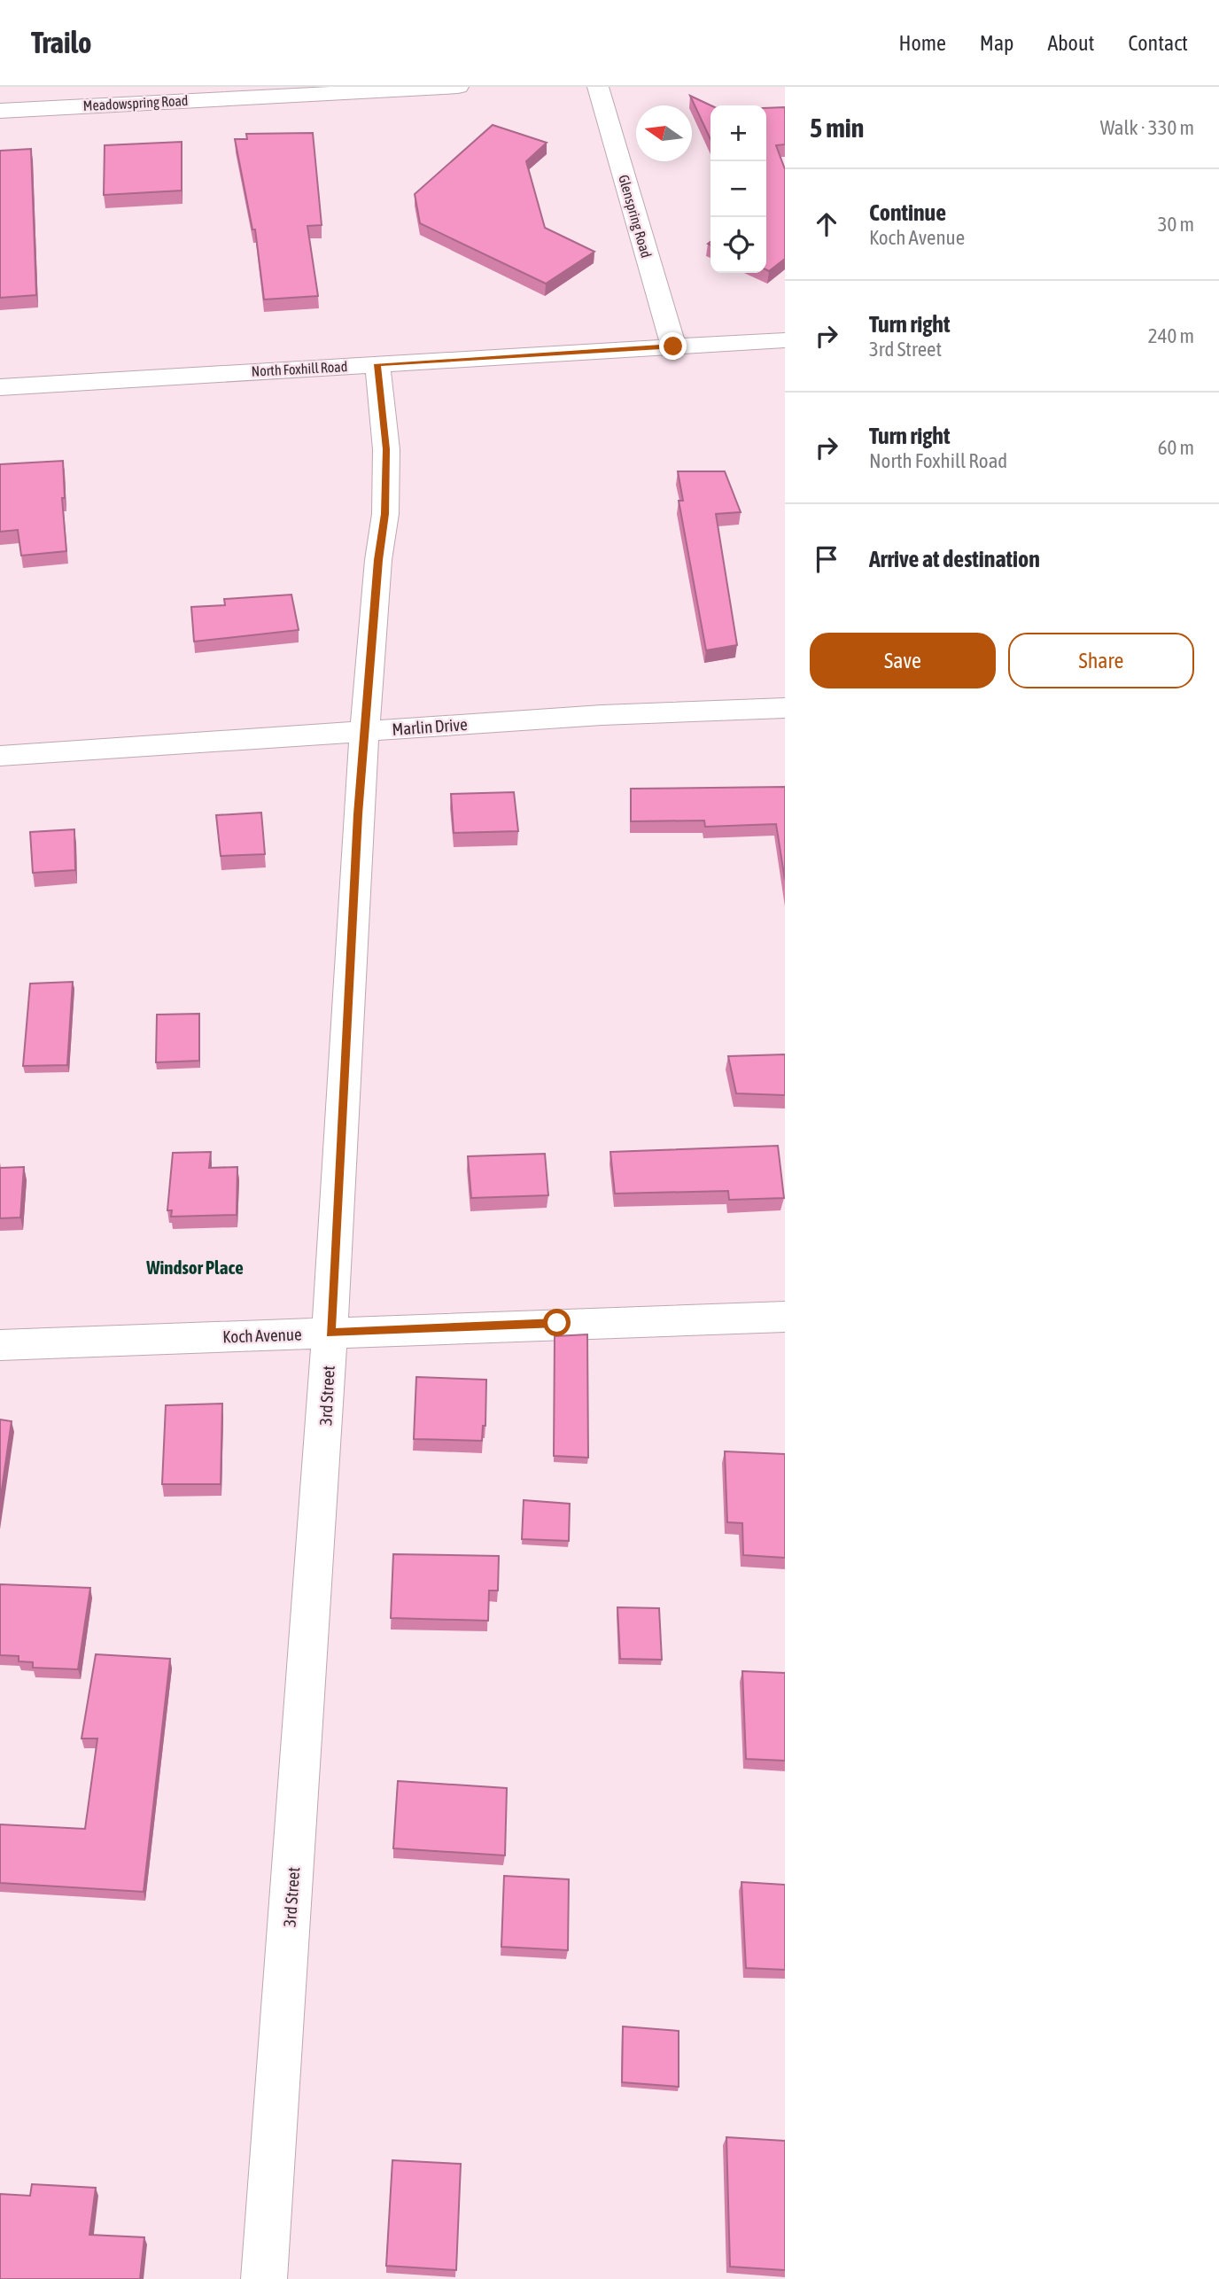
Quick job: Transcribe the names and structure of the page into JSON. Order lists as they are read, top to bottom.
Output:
{
  "streets": {
    "street": [
      "Meadowspring Road",
      "Glenspring Road",
      "North Foxhill Road",
      "Marlin Drive",
      "Koch Avenue",
      "3rd Street"
    ]
  },
  "crossings": [
    ["Glenspring Road", "North Foxhill Road"],
    ["North Foxhill Road", "3rd Street"],
    ["Marlin Drive", "3rd Street"],
    ["Koch Avenue", "3rd Street"]
  ],
  "districts": ["Windsor Place"],
  "north": "left",
  "page": {
    "header": "Trailo",
    "nav": [
      "Home",
      "Map",
      "About",
      "Contact"
    ],
    "heading": ["5 min", "Walk · 330 m"],
    "map_buttons": ["+", "−"],
    "list": [
      ["Continue", "Koch Avenue", "30 m"],
      ["Turn right", "3rd Street", "240 m"],
      ["Turn right", "North Foxhill Road", "60 m"],
      "Arrive at destination"
    ],
    "buttons": ["Save", "Share"]
  }
}
